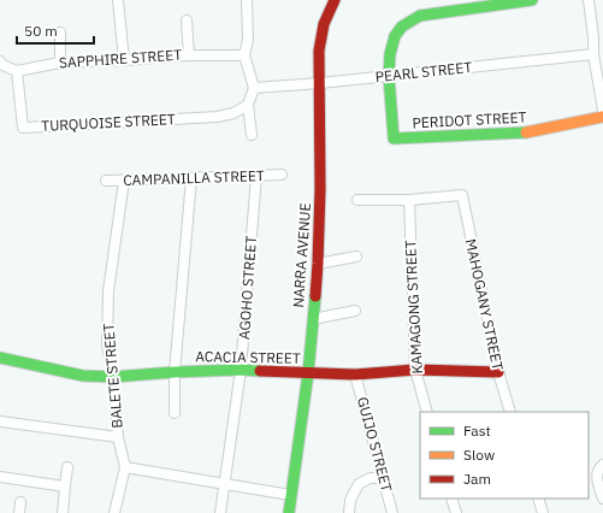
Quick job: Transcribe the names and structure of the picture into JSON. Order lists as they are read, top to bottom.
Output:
{
  "streets": {
    "street": [
      "SAPPHIRE STREET",
      "PEARL STREET",
      "PERIDOT STREET",
      "TURQUOISE STREET",
      "CAMPANILLA STREET",
      "NARRA AVENUE",
      "AGOHO STREET",
      "MAHOGANY STREET",
      "KAMAGONG STREET",
      "ACACIA STREET",
      "BALETE STREET",
      "GUIJO STREET"
    ]
  },
  "crossings": [
    ["SAPPHIRE STREET", "TURQUOISE STREET"],
    ["PEARL STREET", "PERIDOT STREET"],
    ["PEARL STREET", "NARRA AVENUE"],
    ["CAMPANILLA STREET", "AGOHO STREET"],
    ["CAMPANILLA STREET", "BALETE STREET"],
    ["NARRA AVENUE", "ACACIA STREET"],
    ["AGOHO STREET", "ACACIA STREET"],
    ["MAHOGANY STREET", "KAMAGONG STREET"],
    ["MAHOGANY STREET", "ACACIA STREET"],
    ["KAMAGONG STREET", "ACACIA STREET"],
    ["ACACIA STREET", "BALETE STREET"],
    ["ACACIA STREET", "GUIJO STREET"]
  ],
  "legend": ["Fast", "Slow", "Jam"],
  "scale_bar": "50 m"
}
